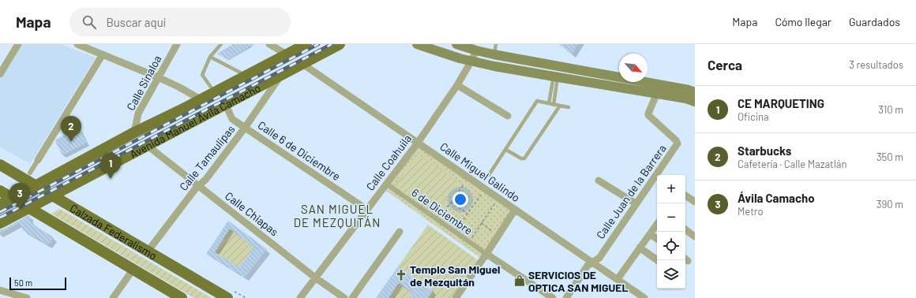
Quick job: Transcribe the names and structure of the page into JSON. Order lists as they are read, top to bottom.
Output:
{
  "streets": {
    "main road": ["Avenida Manuel Ávila Camacho", "Calzada Federalismo"],
    "street": [
      "Calle Sinaloa",
      "Calle 6 de Diciembre",
      "Calle Tamaulipas",
      "Calle Coahuila",
      "Calle Miguel Galindo",
      "Calle Juan de la Barrera",
      "6 de Diciembre",
      "Calle Chiapas"
    ]
  },
  "crossings": [
    ["Calle Sinaloa", "Avenida Manuel Ávila Camacho"],
    ["Avenida Manuel Ávila Camacho", "Calle 6 de Diciembre"],
    ["Avenida Manuel Ávila Camacho", "Calle Tamaulipas"],
    ["Avenida Manuel Ávila Camacho", "Calle Miguel Galindo"],
    ["Avenida Manuel Ávila Camacho", "Calle Chiapas"],
    ["Avenida Manuel Ávila Camacho", "Calzada Federalismo"],
    ["Calle 6 de Diciembre", "Calle Tamaulipas"],
    ["Calle 6 de Diciembre", "Calle Coahuila"],
    ["Calle Tamaulipas", "Calle Chiapas"],
    ["Calle Tamaulipas", "Calzada Federalismo"],
    ["Calle Coahuila", "Calle Miguel Galindo"],
    ["Calle Coahuila", "6 de Diciembre"],
    ["Calle Coahuila", "Calle Chiapas"],
    ["Calle Miguel Galindo", "Calle Juan de la Barrera"]
  ],
  "districts": ["SAN MIGUEL DE MEZQUITÁN"],
  "places": {
    "church": ["Templo San Miguel de Mezquitán"],
    "shop": ["SERVICIOS DE OPTICA SAN MIGUEL"]
  },
  "scale_bar": "50 m",
  "north": "bottom right",
  "page": {
    "header": "Mapa",
    "search": "Buscar aquí",
    "nav": ["Mapa", "Cómo llegar", "Guardados"],
    "heading": ["Cerca", "3 resultados"],
    "list": [
      {
        "mark": "1",
        "name": "CE MARQUETING",
        "note": "Oficina",
        "value": "310 m"
      },
      {
        "mark": "2",
        "name": "Starbucks",
        "note": "Cafetería · Calle Mazatlán",
        "value": "350 m"
      },
      {
        "mark": "3",
        "name": "Ávila Camacho",
        "note": "Metro",
        "value": "390 m"
      }
    ],
    "pins": ["2", "1", "3"],
    "map_buttons": ["+", "−"],
    "scale": "50 m"
  }
}
